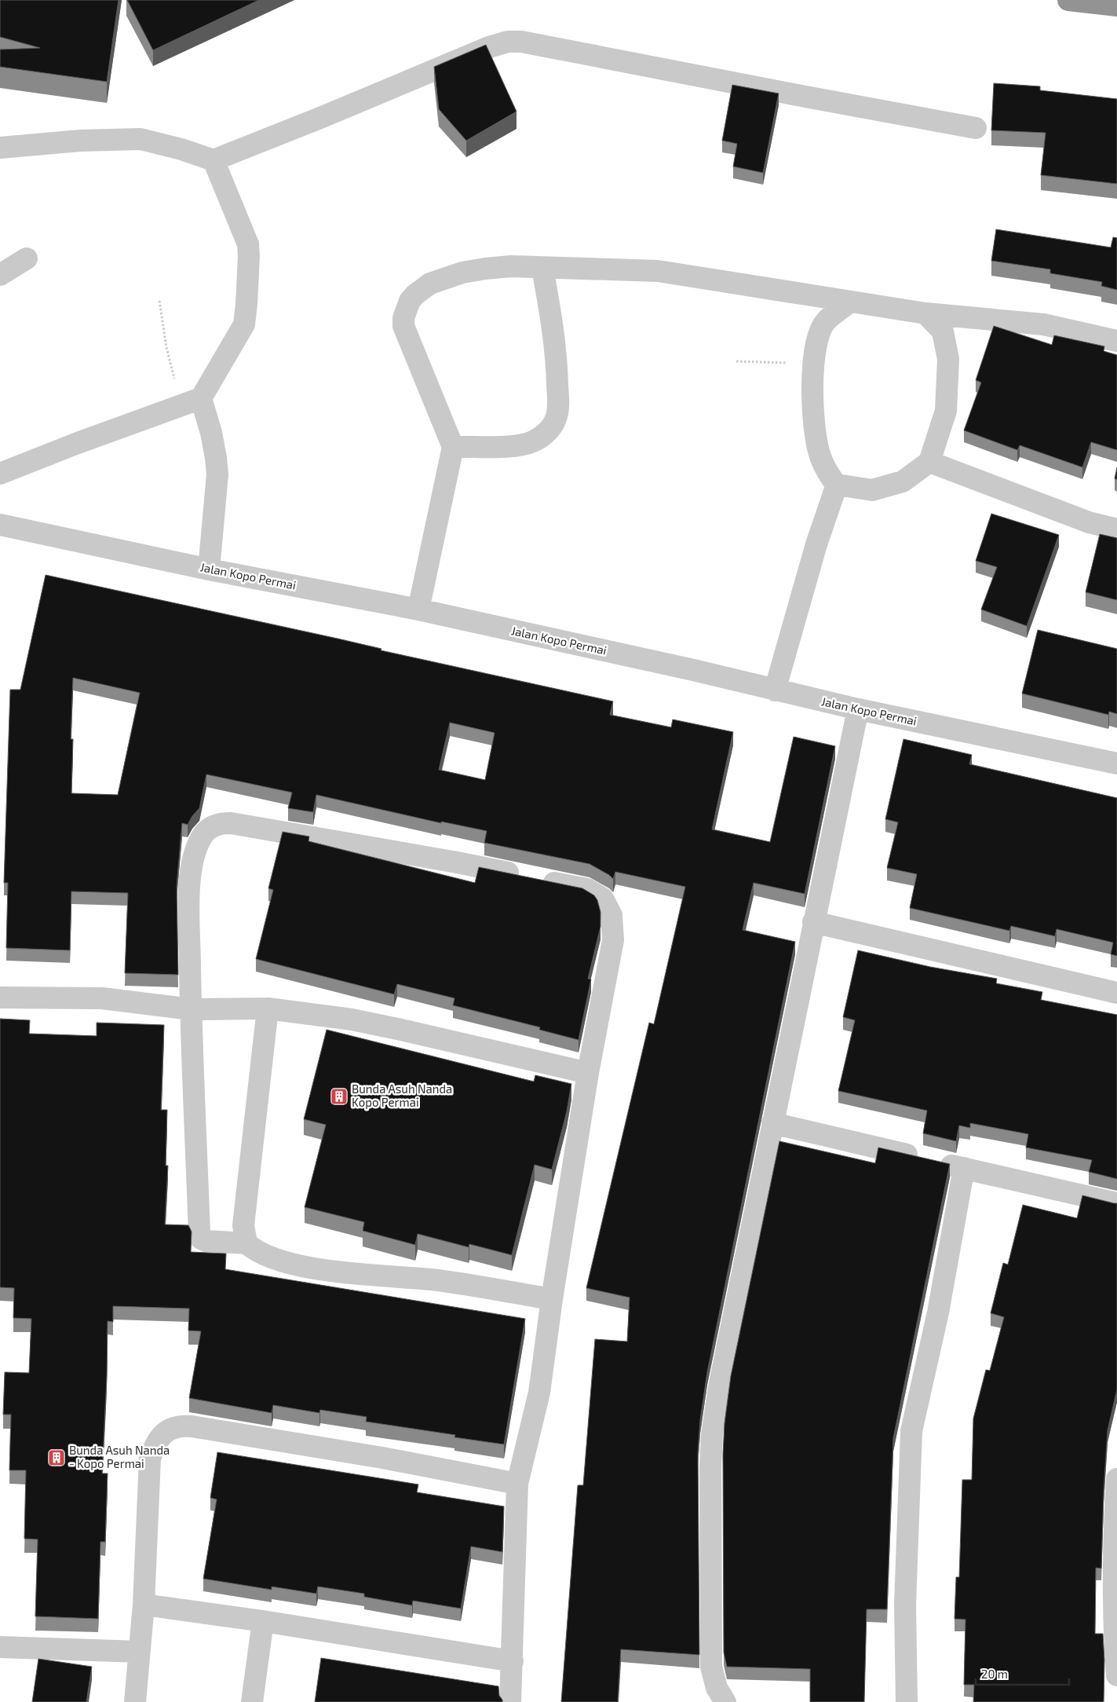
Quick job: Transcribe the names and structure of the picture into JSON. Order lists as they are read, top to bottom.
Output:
{
  "streets": {
    "street": ["Jalan Kopo Permai"]
  },
  "places": {
    "building": ["Bunda Asuh Nanda Kopo Permai", "Bunda Asuh Nanda - Kopo Permai"]
  },
  "scale_bar": "20 m"
}
